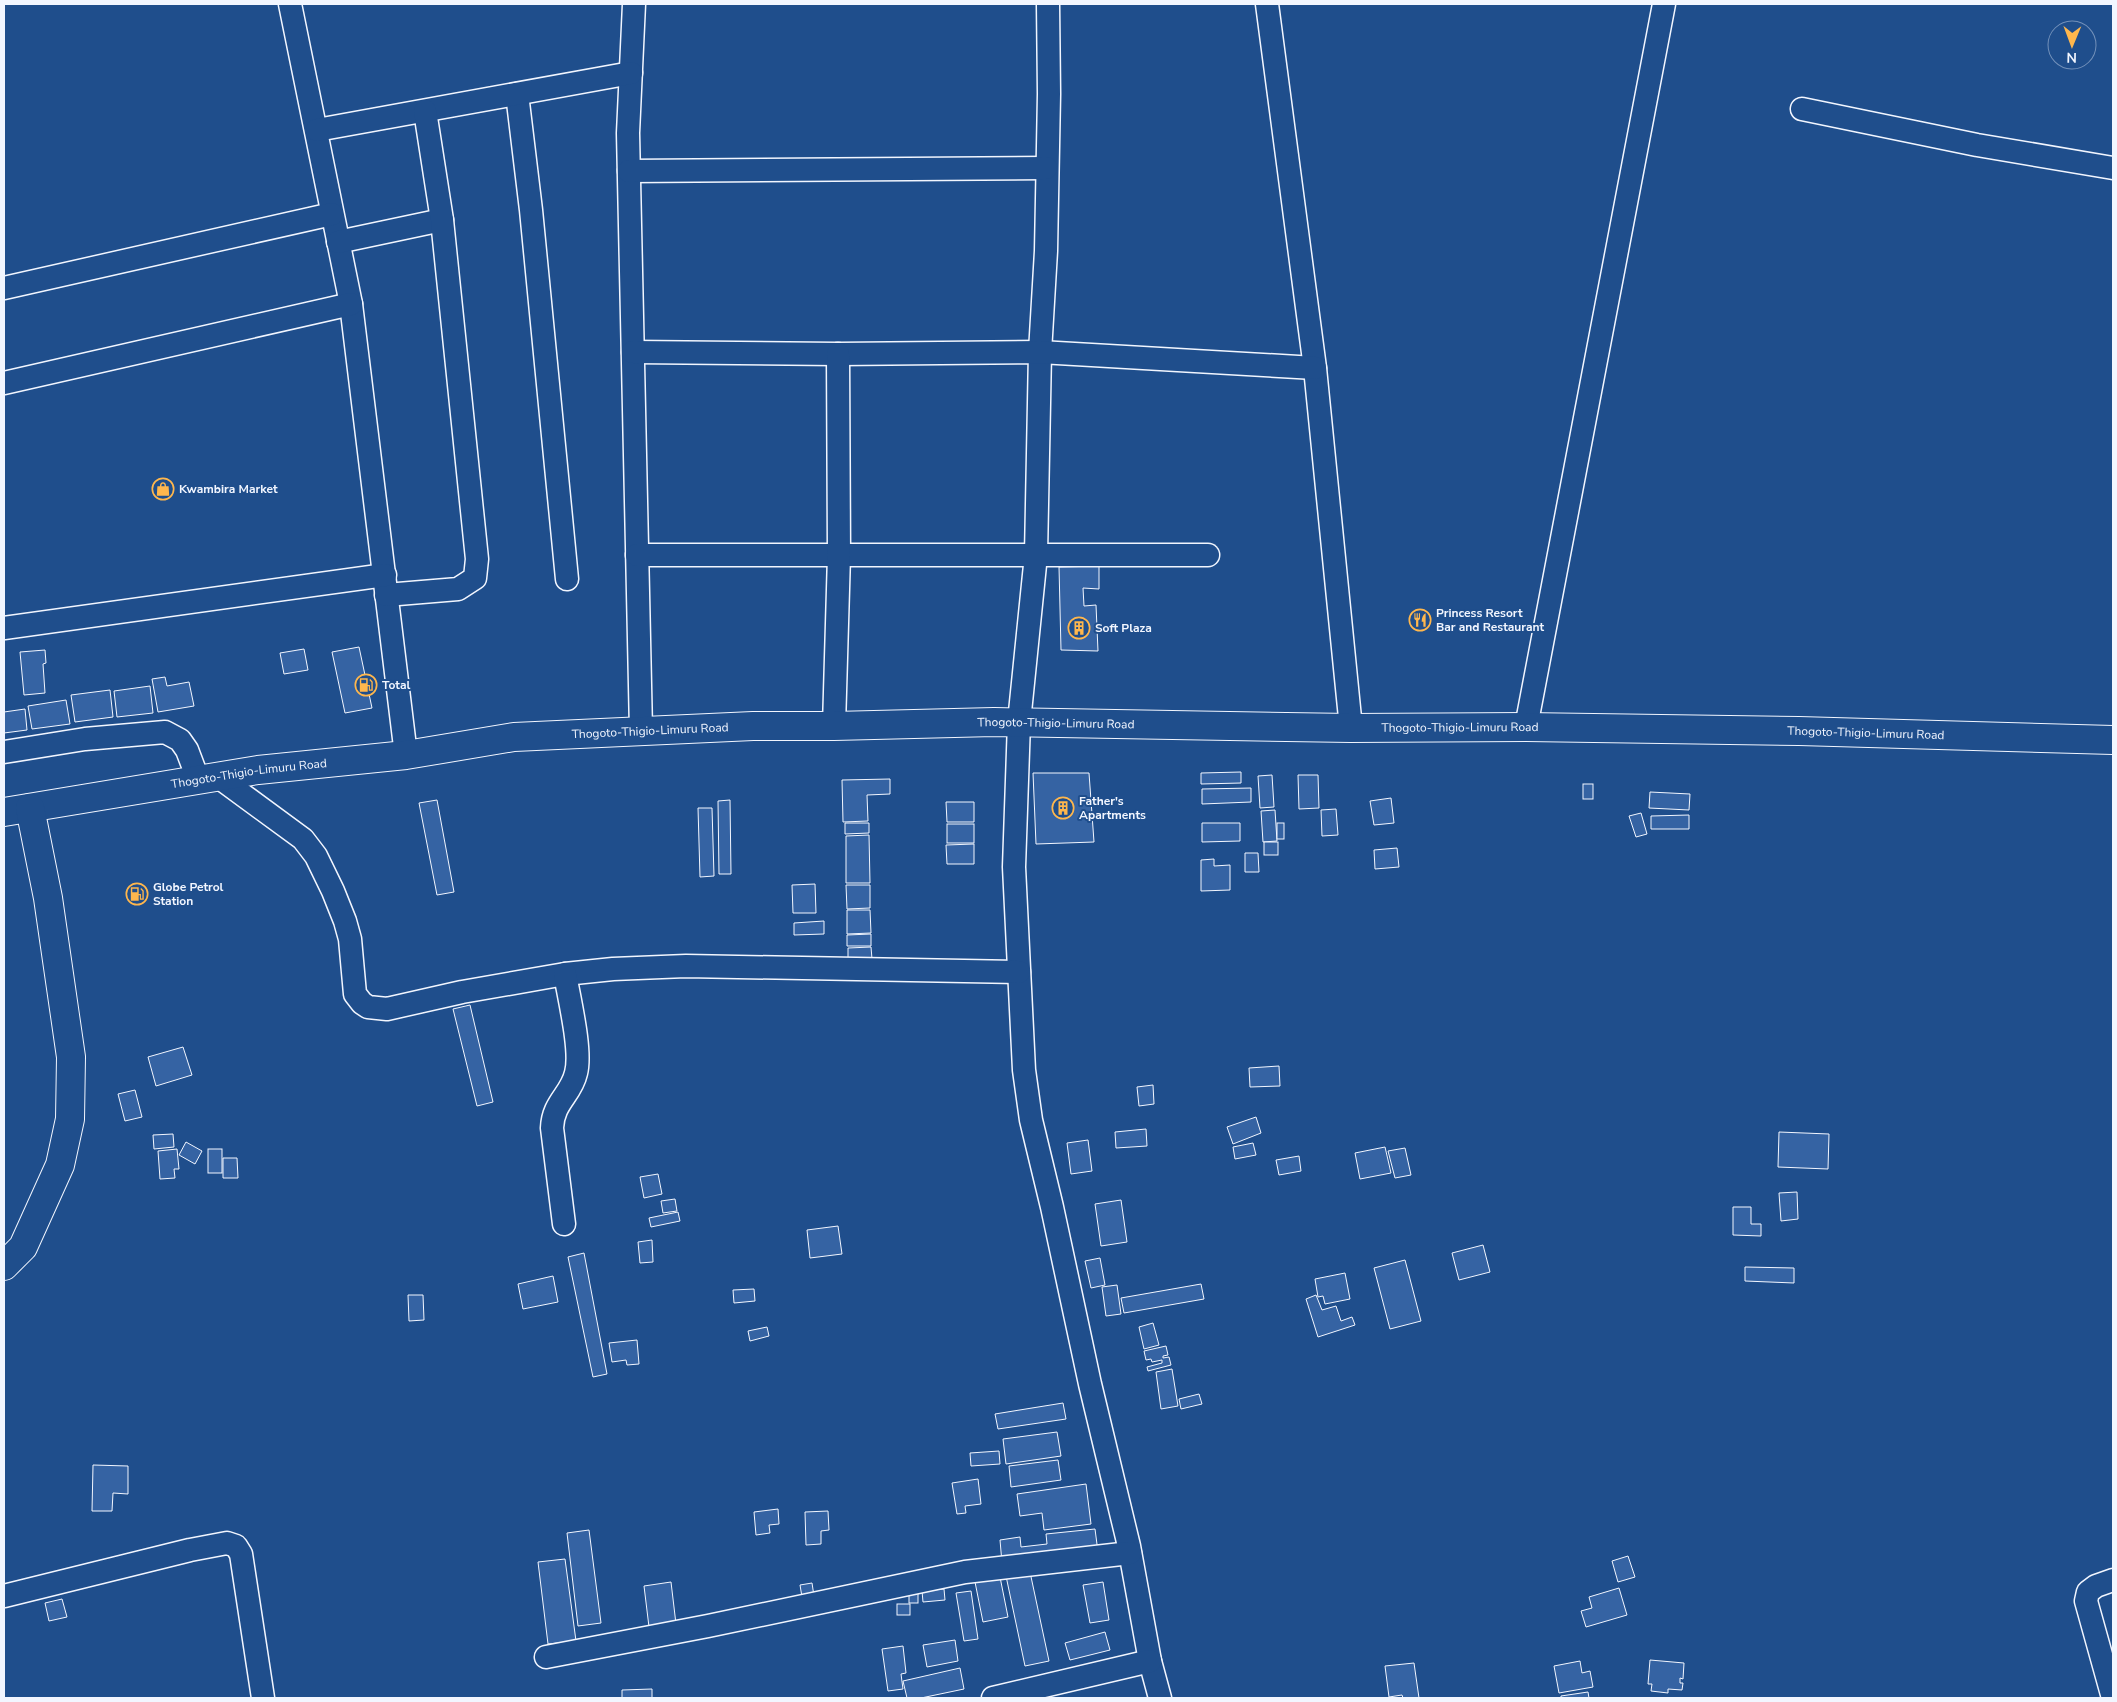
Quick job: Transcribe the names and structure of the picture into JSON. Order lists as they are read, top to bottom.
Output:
{
  "streets": {
    "highway": ["Thogoto-Thigio-Limuru Road"]
  },
  "places": {
    "shop": ["Kwambira Market"],
    "restaurant": ["Princess Resort Bar and Restaurant"],
    "building": ["Soft Plaza", "Father's Apartments"],
    "fuel station": ["Total", "Globe Petrol Station"]
  },
  "north": "bottom"
}
